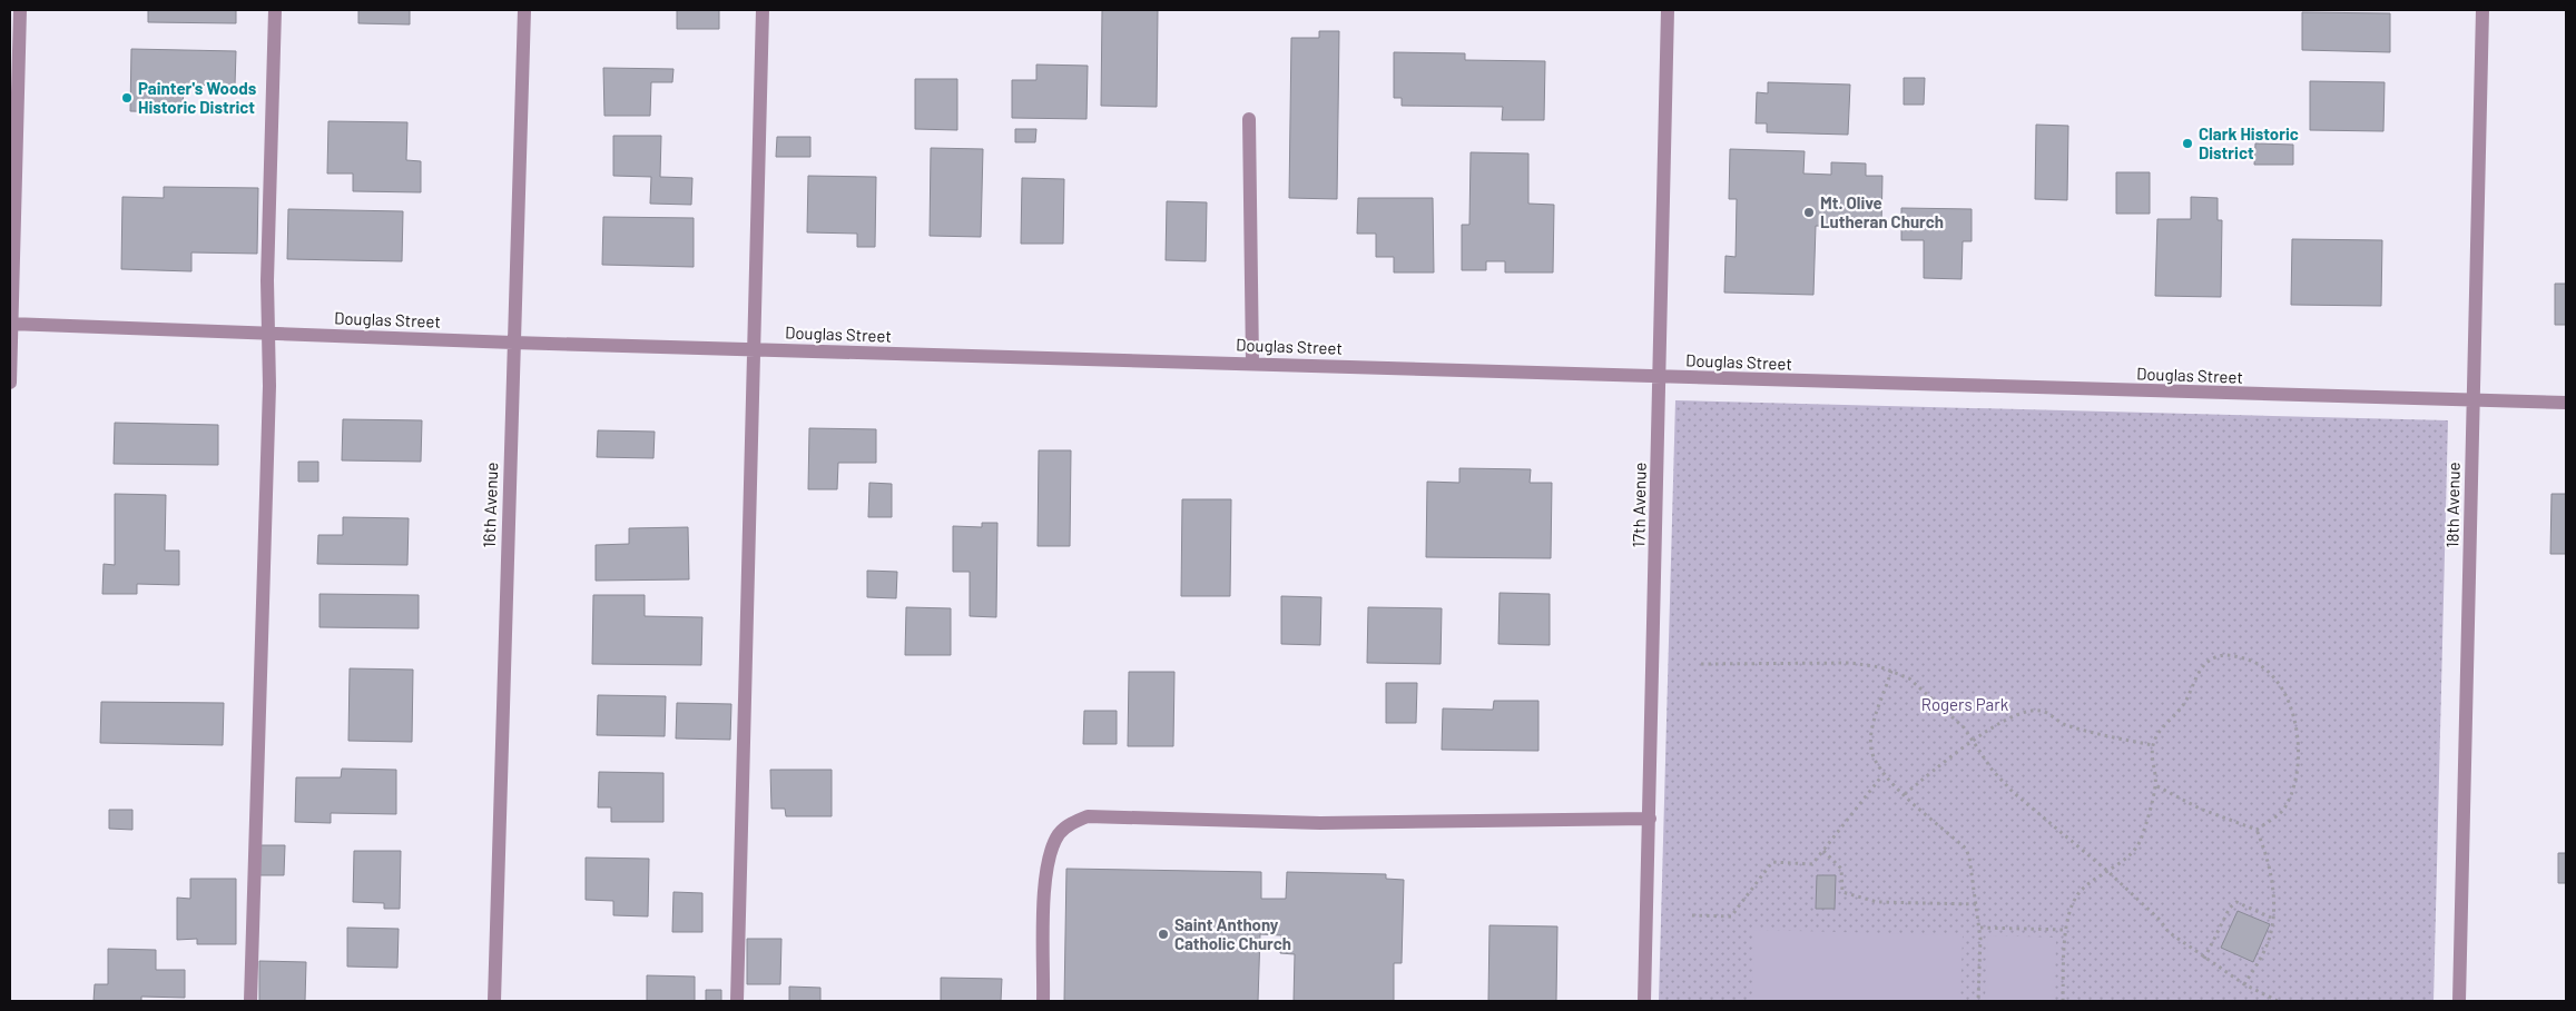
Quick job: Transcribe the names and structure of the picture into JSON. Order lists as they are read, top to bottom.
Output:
{
  "streets": {
    "street": [
      "Douglas Street",
      "16th Avenue",
      "17th Avenue",
      "18th Avenue"
    ]
  },
  "crossings": [
    ["Douglas Street", "16th Avenue"],
    ["Douglas Street", "17th Avenue"],
    ["Douglas Street", "18th Avenue"]
  ],
  "parks": ["Rogers Park"],
  "places": [
    "Painter's Woods Historic District",
    "Clark Historic District",
    "Mt. Olive Lutheran Church",
    "Saint Anthony Catholic Church"
  ]
}
